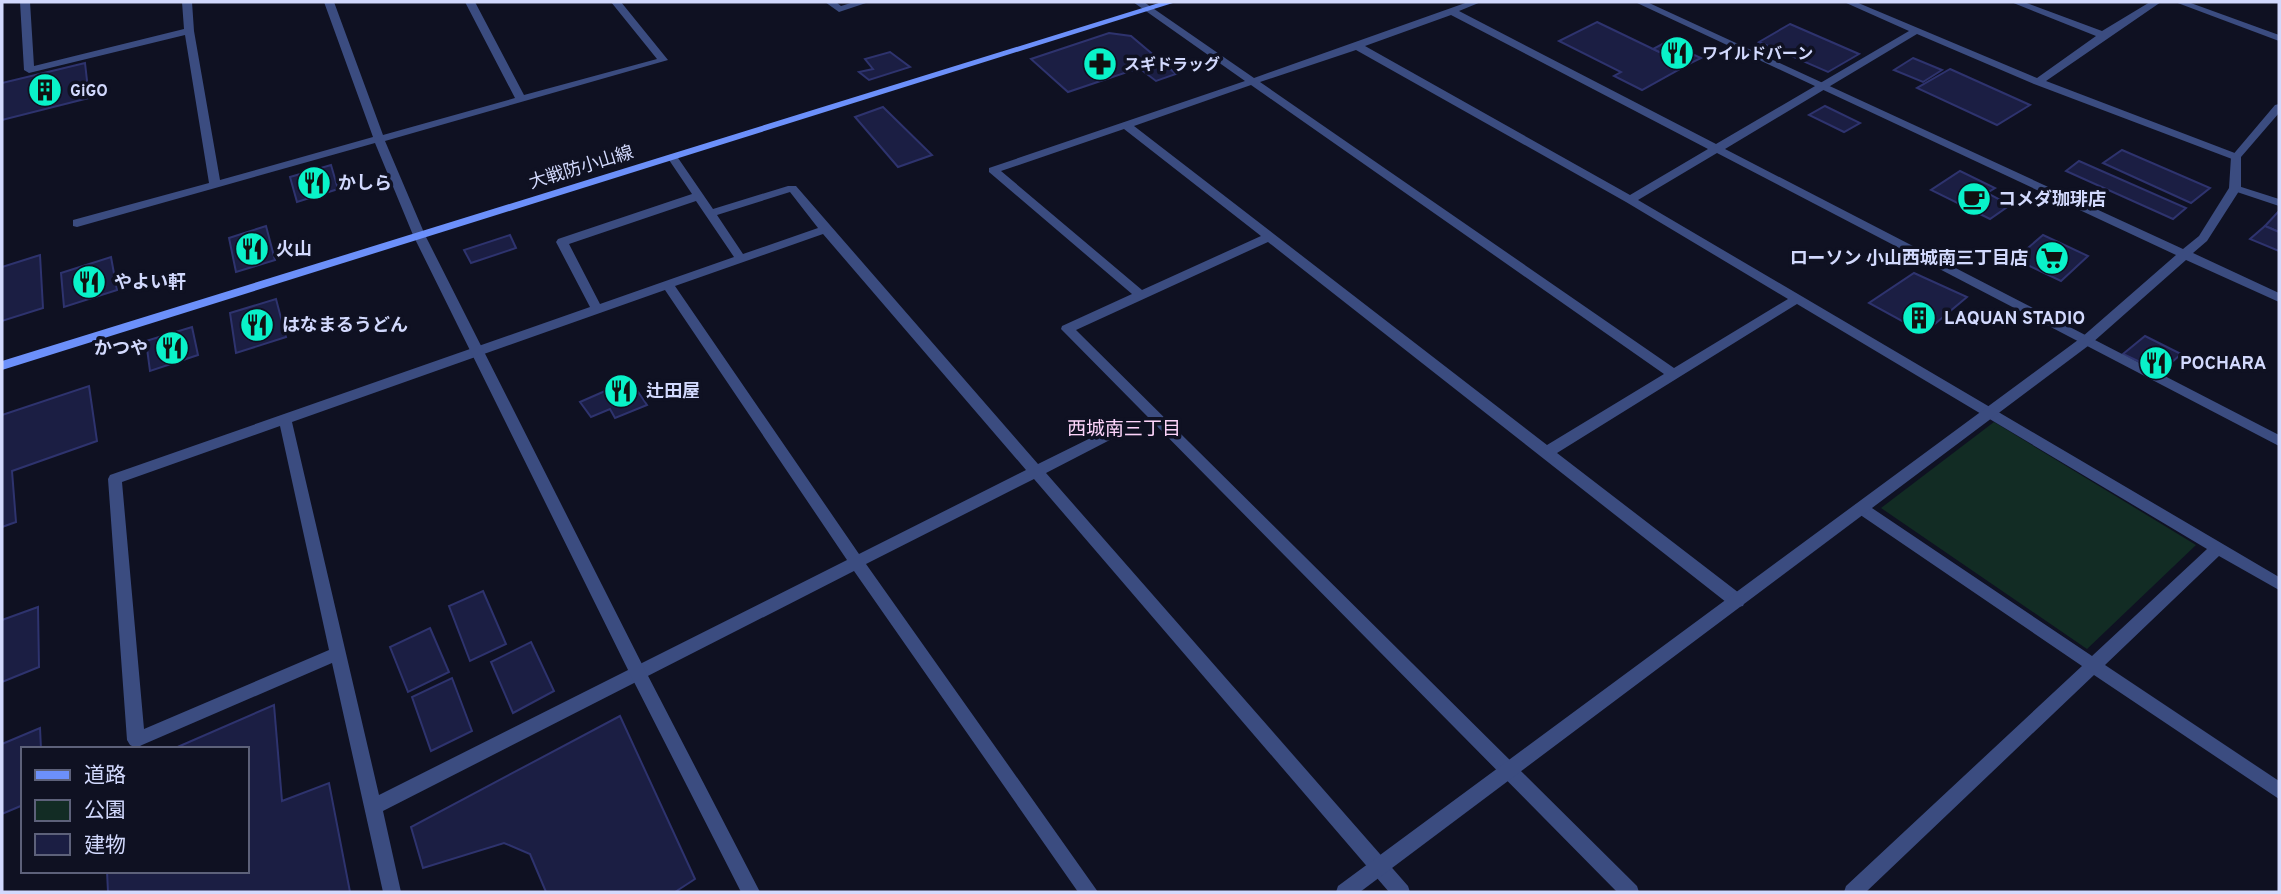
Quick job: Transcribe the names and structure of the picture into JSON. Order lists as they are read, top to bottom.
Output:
{
  "streets": {
    "main road": ["大戦防小山線"]
  },
  "districts": ["西城南三丁目"],
  "places": {
    "restaurant": [
      "ワイルドバーン",
      "かしら",
      "火山",
      "やよい軒",
      "はなまるうどん",
      "かつや",
      "POCHARA",
      "辻田屋"
    ],
    "pharmacy": ["スギドラッグ"],
    "building": ["GiGO", "LAQUAN STADIO"],
    "cafe": ["コメダ珈琲店"],
    "supermarket": ["ローソン 小山西城南三丁目店"]
  },
  "legend": ["道路", "公園", "建物"]
}
